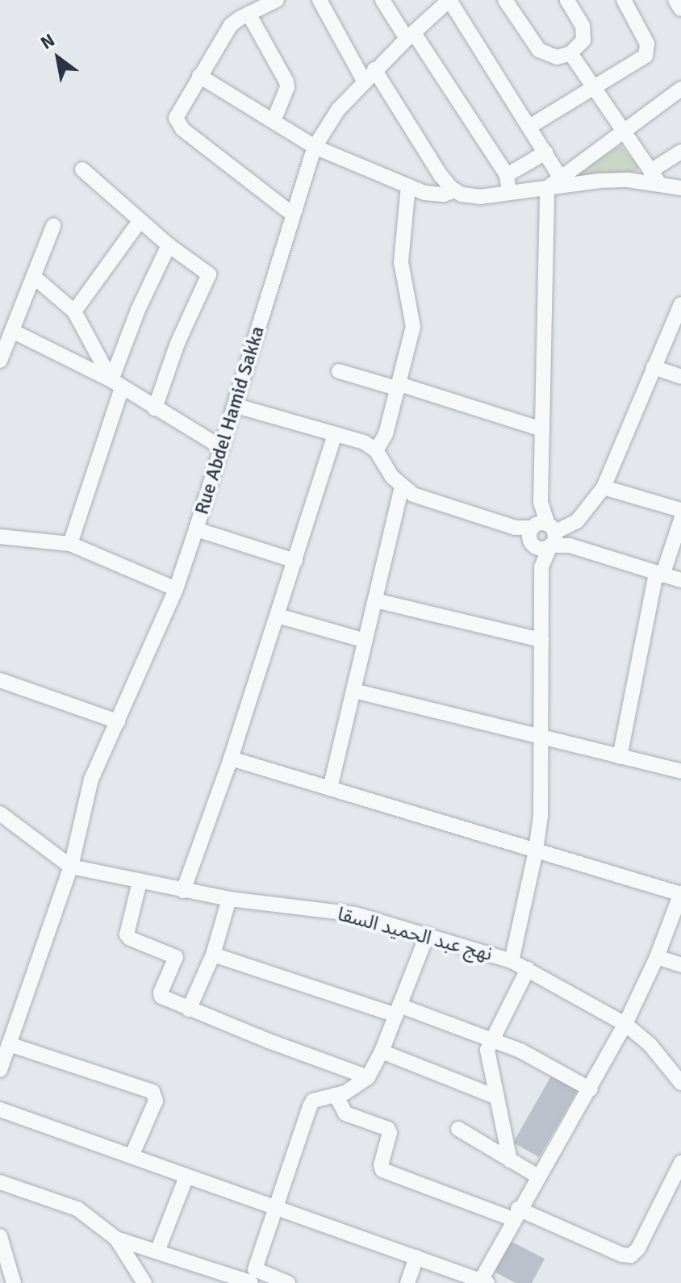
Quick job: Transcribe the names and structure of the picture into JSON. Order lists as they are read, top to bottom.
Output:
{
  "streets": {
    "street": ["Rue Abdel Hamid Sakka", "نهج عبد الحميد السقا"]
  },
  "crossings": [
    ["Rue Abdel Hamid Sakka", "نهج عبد الحميد السقا"]
  ],
  "north": "top left"
}
